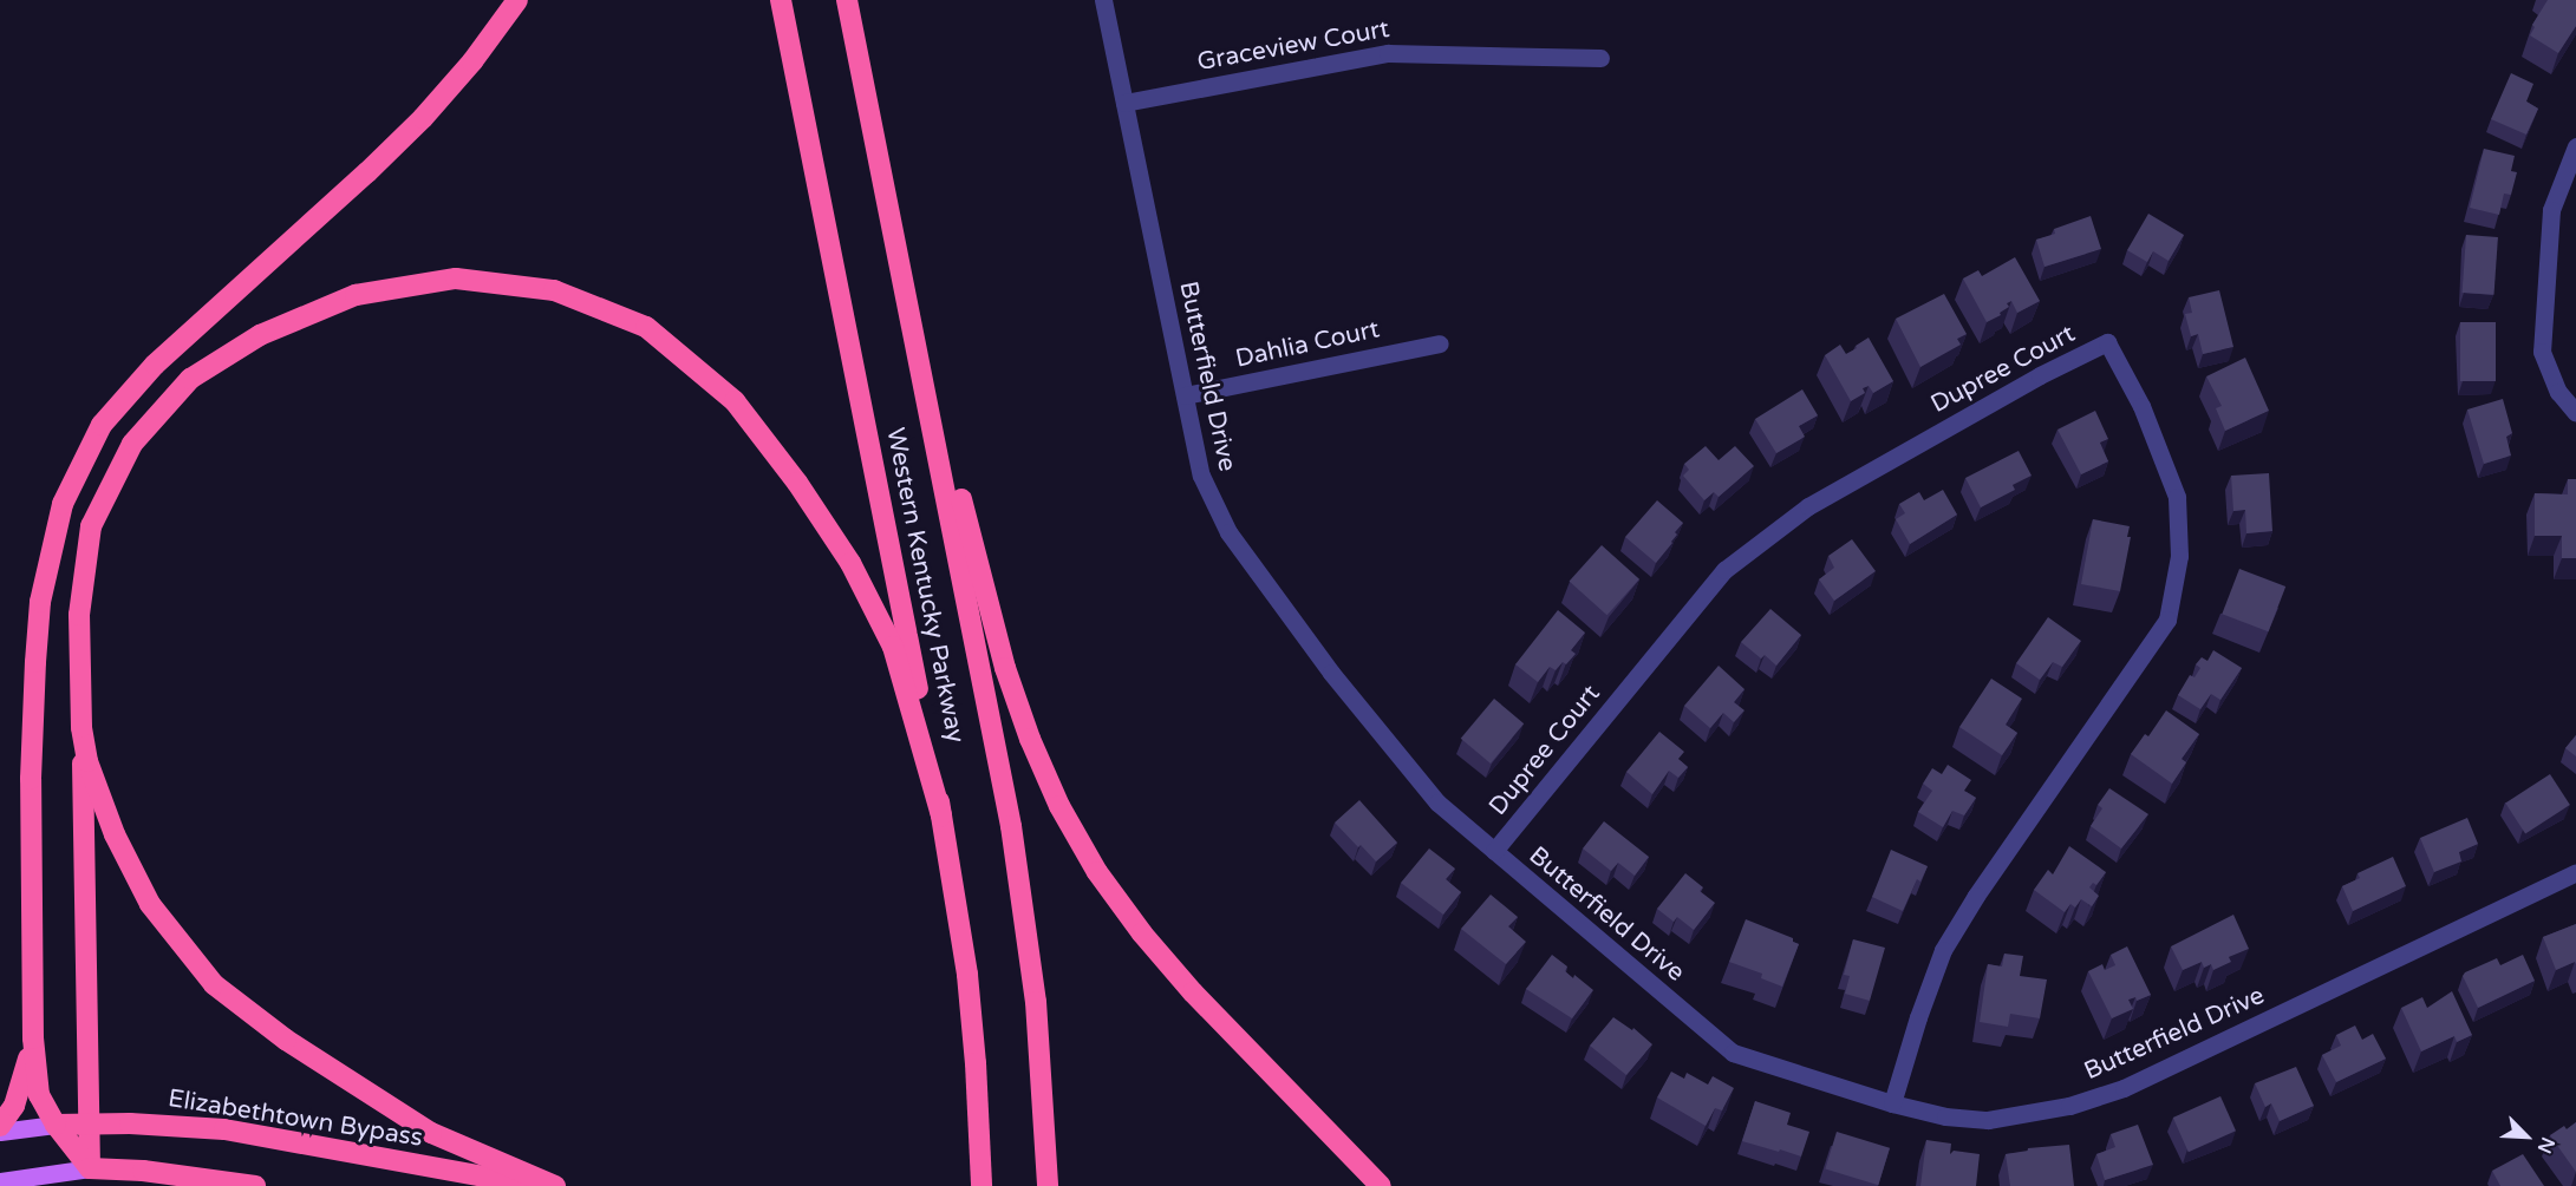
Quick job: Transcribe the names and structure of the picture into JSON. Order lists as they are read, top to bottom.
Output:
{
  "streets": {
    "highway": ["Western Kentucky Parkway", "Elizabethtown Bypass"],
    "street": [
      "Graceview Court",
      "Dahlia Court",
      "Dupree Court",
      "Butterfield Drive"
    ]
  },
  "crossings": [
    ["Graceview Court", "Butterfield Drive"],
    ["Dahlia Court", "Butterfield Drive"],
    ["Dupree Court", "Butterfield Drive"]
  ],
  "north": "bottom right"
}
